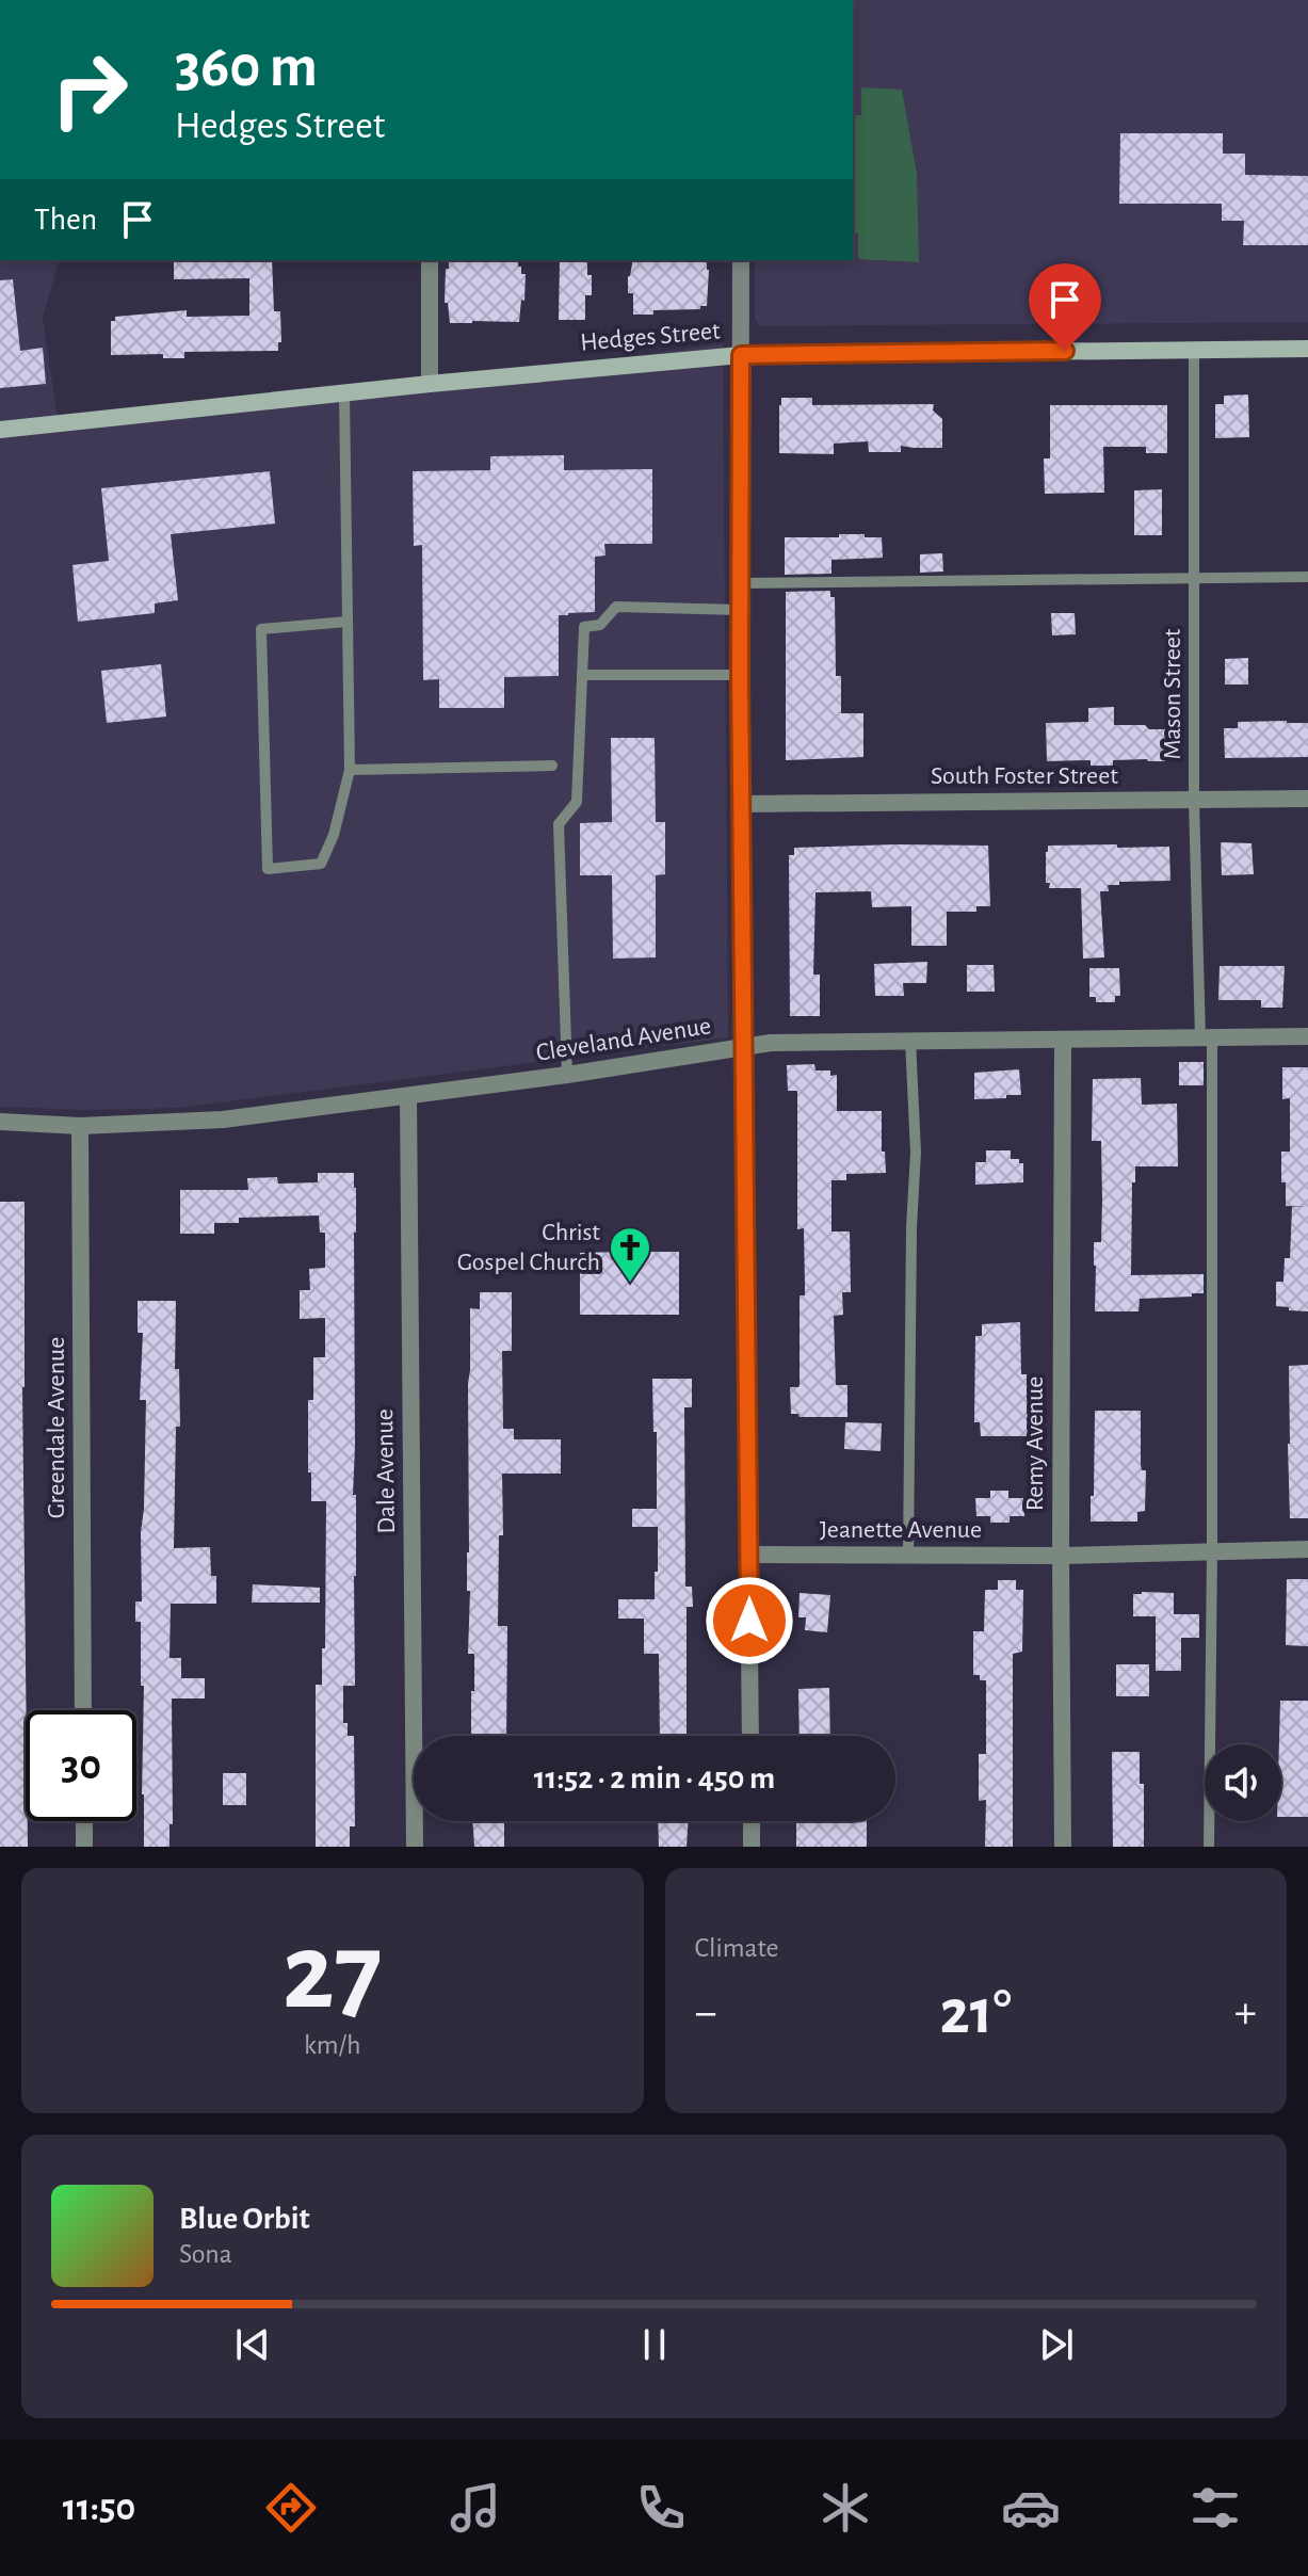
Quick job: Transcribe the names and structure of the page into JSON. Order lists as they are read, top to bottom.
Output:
{
  "streets": {
    "street": [
      "Hedges Street",
      "South Foster Street",
      "Cleveland Avenue",
      "Greendale Avenue",
      "Remy Avenue",
      "Dale Avenue",
      "Jeanette Avenue"
    ],
    "lane": ["Mason Street"]
  },
  "crossings": [
    ["Hedges Street", "Mason Street"],
    ["Mason Street", "South Foster Street"],
    ["Mason Street", "Cleveland Avenue"],
    ["Mason Street", "Jeanette Avenue"],
    ["Cleveland Avenue", "Greendale Avenue"],
    ["Cleveland Avenue", "Remy Avenue"],
    ["Cleveland Avenue", "Dale Avenue"],
    ["Remy Avenue", "Jeanette Avenue"]
  ],
  "places": {
    "church": ["Christ Gospel Church"]
  },
  "page": {
    "turn": ["360 m", "Hedges Street"],
    "then": "Then",
    "limit": "30",
    "trip": "11:52 · 2 min · 450 m",
    "tile": [
      ["27", "km/h"],
      "Climate"
    ],
    "heat": ["−", "21°", "+"],
    "song": ["Blue Orbit", "Sona"],
    "tabs": "11:50"
  }
}
